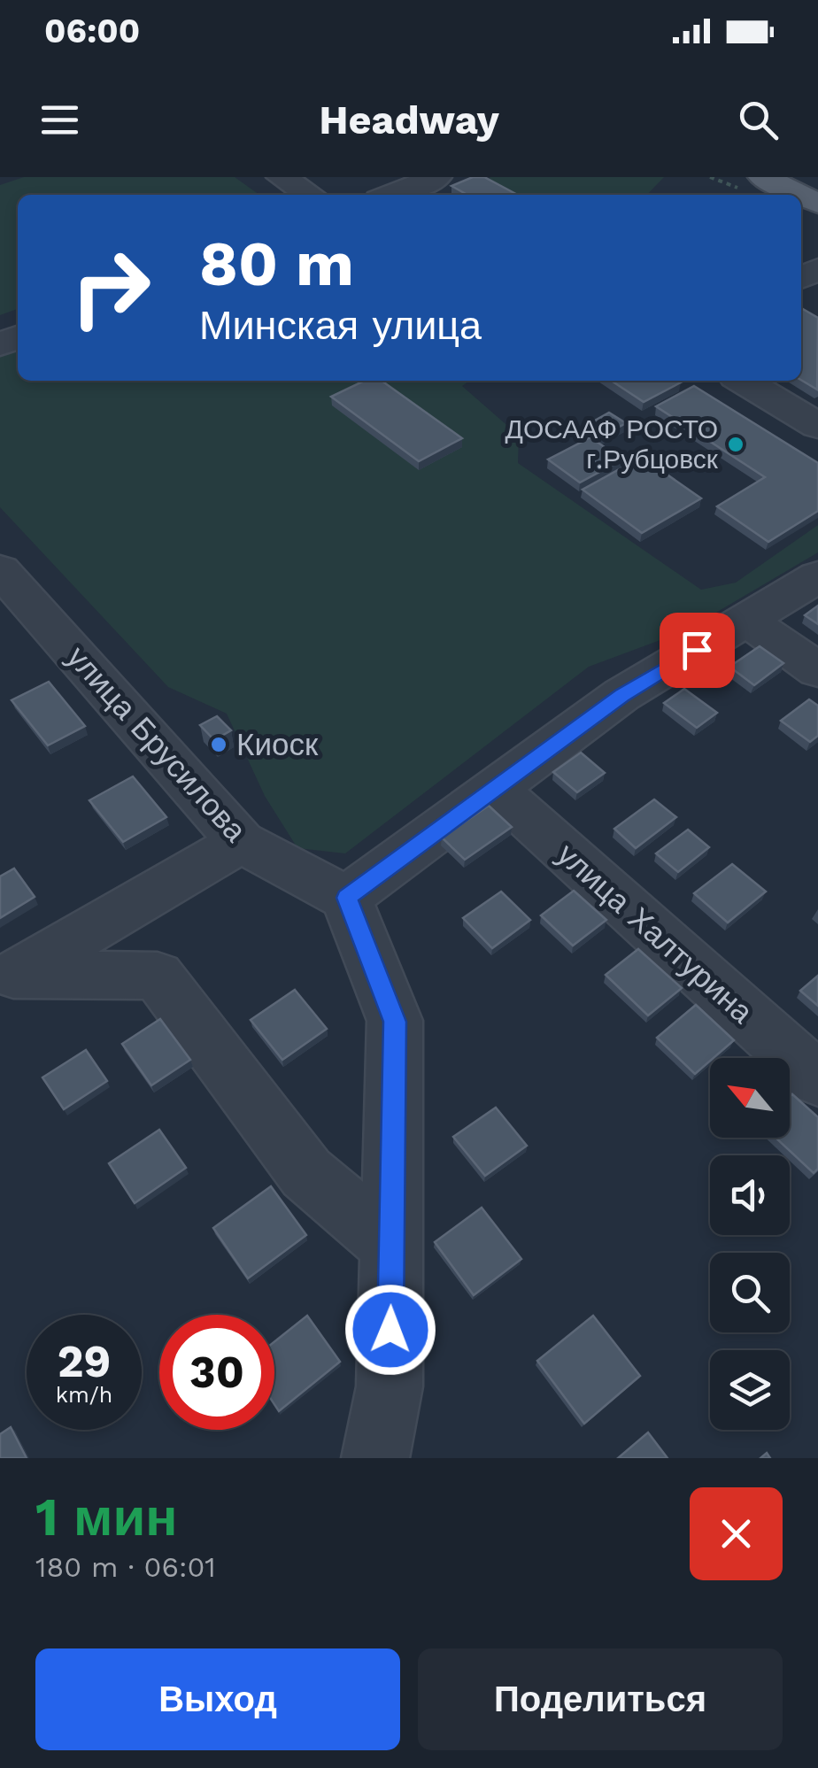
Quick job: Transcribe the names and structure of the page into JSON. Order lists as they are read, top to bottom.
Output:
{
  "streets": {
    "street": ["улица Брусилова", "улица Халтурина"]
  },
  "places": ["ДОСААФ РОСТО г.Рубцовск", "Киоск"],
  "north": "top left",
  "page": {
    "status": "06:00",
    "header": "Headway",
    "turn": ["80 m", "Минская улица"],
    "speed": "29 km/h",
    "limit": "30",
    "heading": ["1 мин", "180 m · 06:01"],
    "buttons": ["Выход", "Поделиться"]
  }
}
